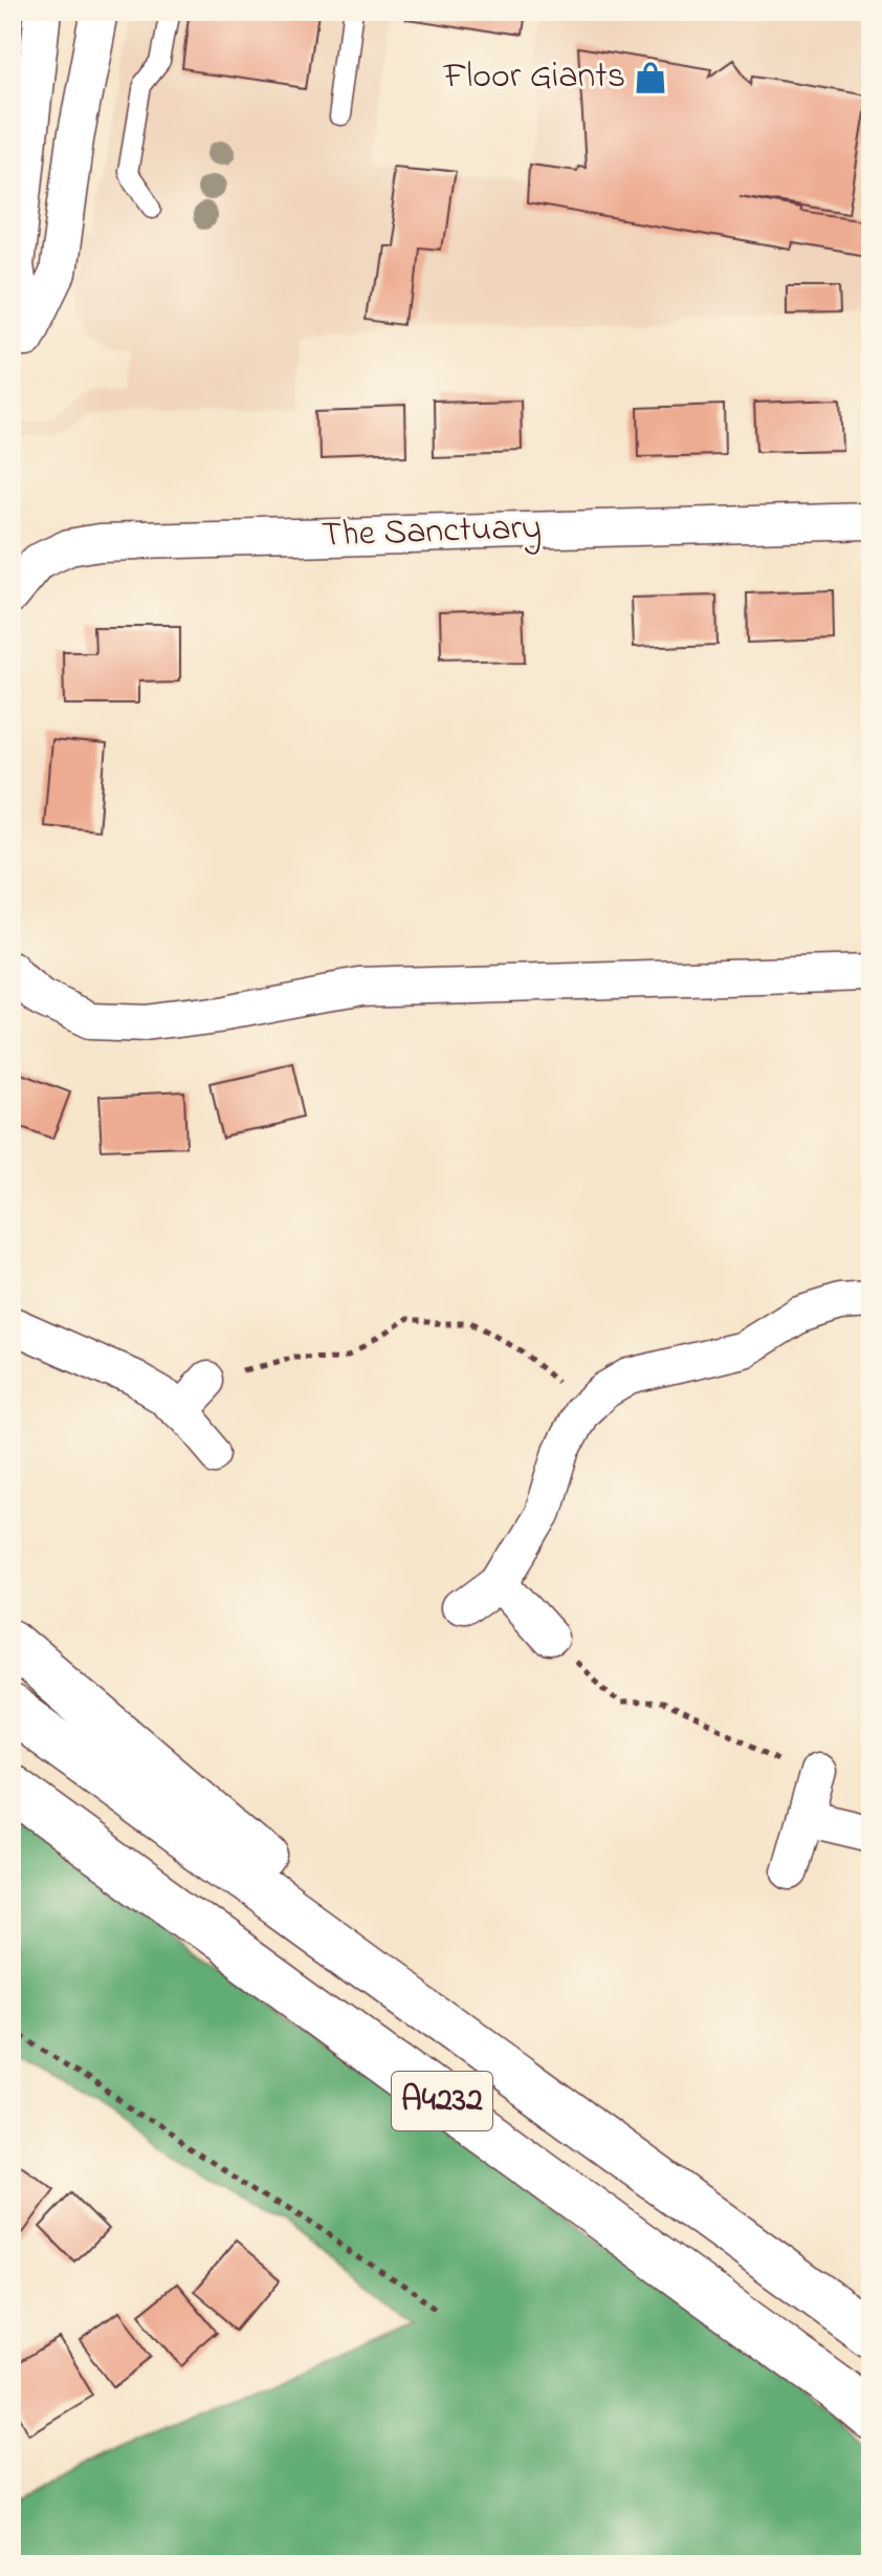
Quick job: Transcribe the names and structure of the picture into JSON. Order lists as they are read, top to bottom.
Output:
{
  "streets": {
    "main road": ["A4232"],
    "street": ["The Sanctuary"]
  },
  "places": {
    "shop": ["Floor Giants"]
  }
}
